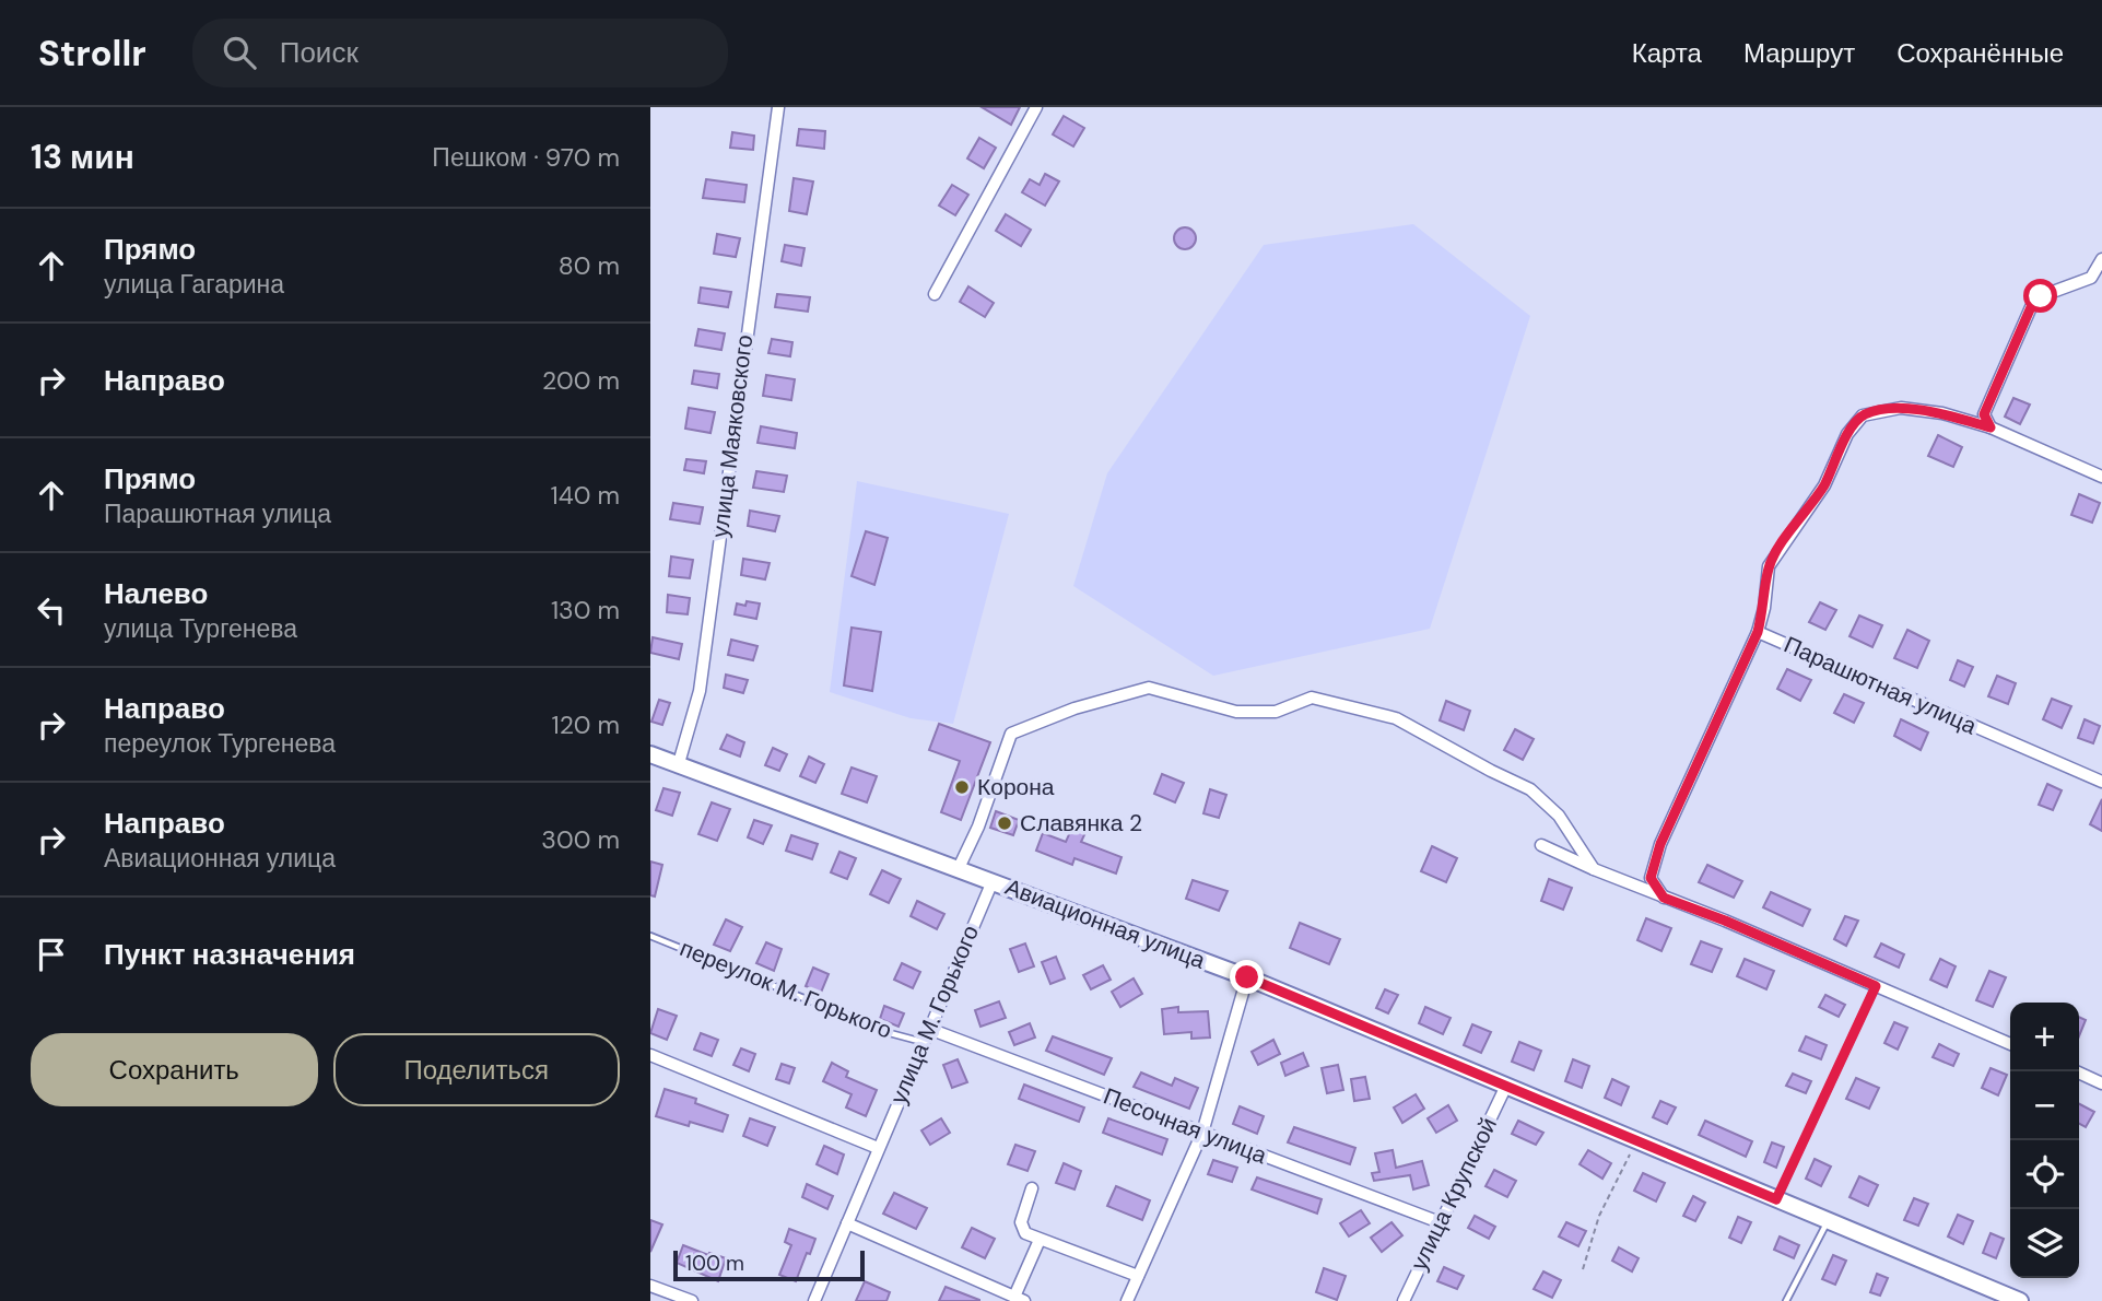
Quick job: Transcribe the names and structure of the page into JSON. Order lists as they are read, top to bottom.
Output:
{
  "streets": {
    "main road": ["Авиационная улица"],
    "street": [
      "улица Маяковского",
      "Парашютная улица",
      "улица М. Горького",
      "Песочная улица",
      "улица Крупской"
    ],
    "lane": ["переулок М. Горького"]
  },
  "crossings": [
    ["улица Маяковского", "Авиационная улица"],
    ["Авиационная улица", "улица М. Горького"],
    ["Авиационная улица", "улица Крупской"],
    ["переулок М. Горького", "улица М. Горького"],
    ["улица М. Горького", "Песочная улица"],
    ["Песочная улица", "улица Крупской"]
  ],
  "places": ["Корона", "Славянка 2"],
  "scale_bar": "100 m",
  "page": {
    "header": "Strollr",
    "search": "Поиск",
    "nav": ["Карта", "Маршрут", "Сохранённые"],
    "heading": ["13 мин", "Пешком · 970 m"],
    "list": [
      ["Прямо", "улица Гагарина", "80 m"],
      ["Направо", "200 m"],
      ["Прямо", "Парашютная улица", "140 m"],
      ["Налево", "улица Тургенева", "130 m"],
      ["Направо", "переулок Тургенева", "120 m"],
      ["Направо", "Авиационная улица", "300 m"],
      "Пункт назначения"
    ],
    "map_buttons": ["+", "−"],
    "buttons": ["Сохранить", "Поделиться"],
    "scale": "100 m"
  }
}
